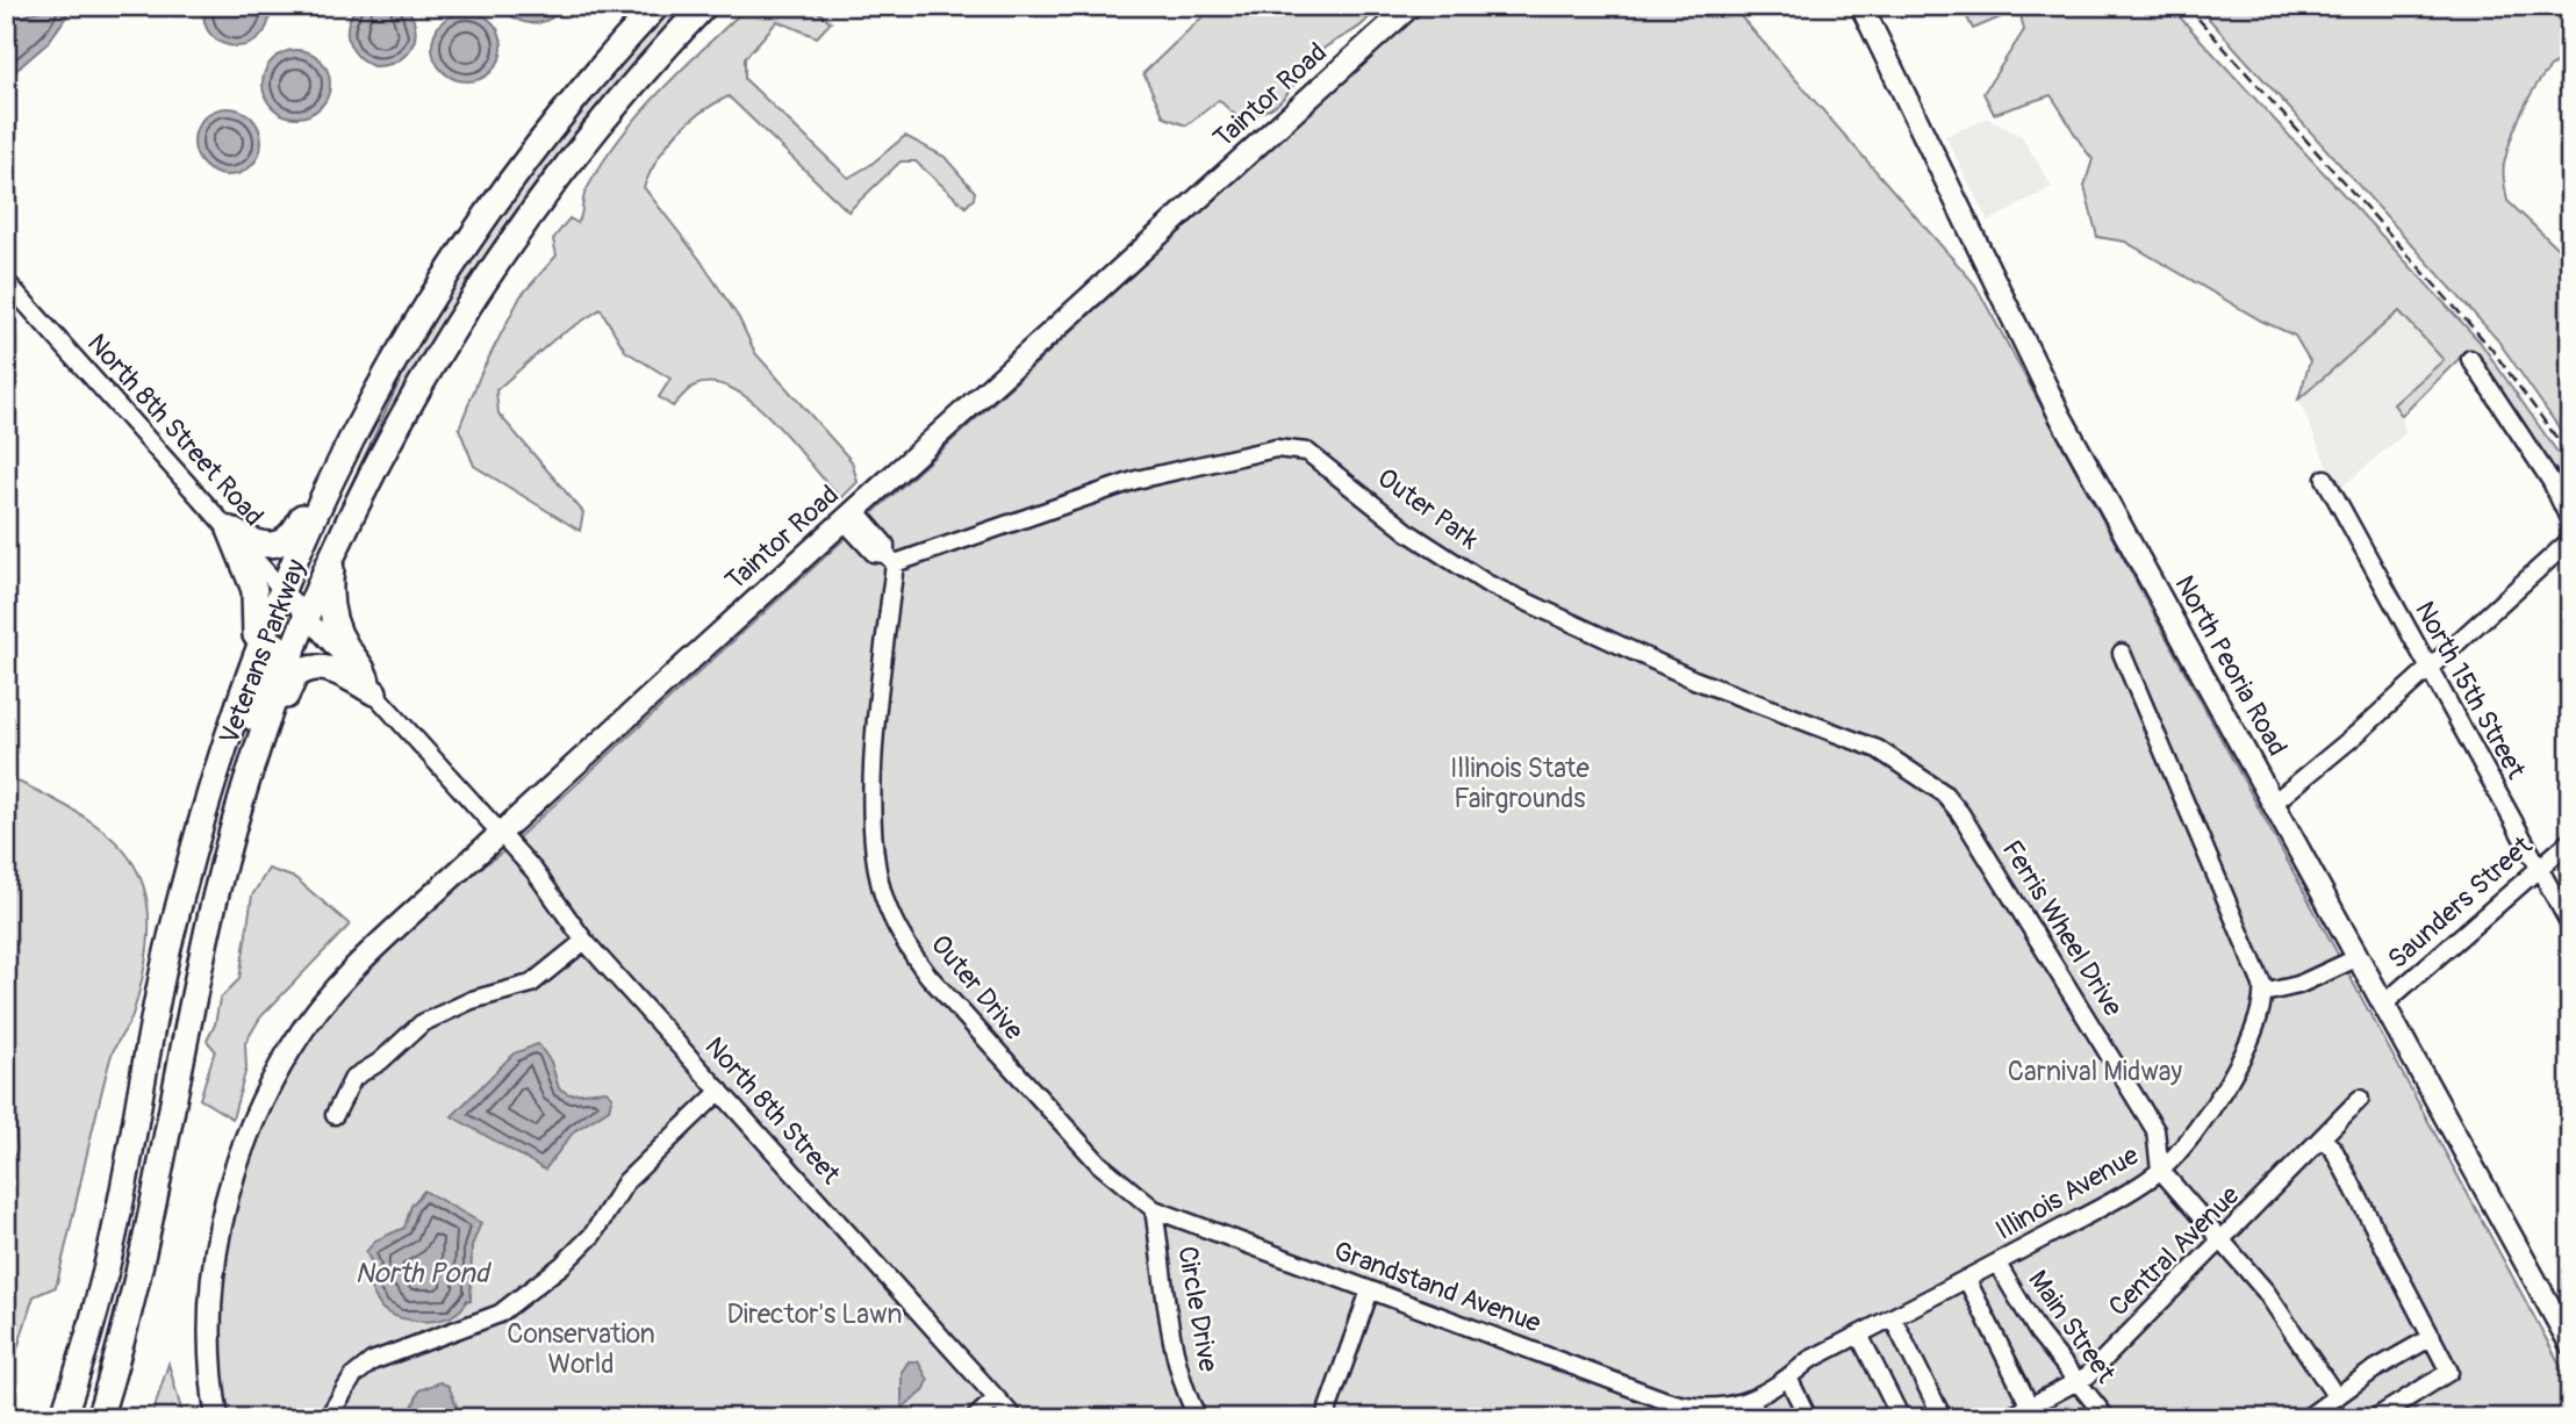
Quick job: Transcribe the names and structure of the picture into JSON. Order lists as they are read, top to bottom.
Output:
{
  "streets": {
    "highway": ["Veterans Parkway"],
    "main road": ["Taintor Road", "North Peoria Road"],
    "street": [
      "North 8th Street Road",
      "Outer Park",
      "North 15th Street",
      "Saunders Street",
      "Ferris Wheel Drive",
      "Outer Drive",
      "North 8th Street",
      "Illinois Avenue",
      "Central Avenue",
      "Grandstand Avenue",
      "Circle Drive",
      "Main Street"
    ]
  },
  "crossings": [
    ["Taintor Road", "North 8th Street Road"],
    ["Taintor Road", "North 8th Street"],
    ["North 8th Street Road", "Veterans Parkway"],
    ["North 8th Street Road", "North 8th Street"],
    ["Outer Park", "Ferris Wheel Drive"],
    ["Outer Park", "Outer Drive"],
    ["North Peoria Road", "Saunders Street"],
    ["North 15th Street", "Saunders Street"],
    ["Ferris Wheel Drive", "Illinois Avenue"],
    ["Outer Drive", "Grandstand Avenue"],
    ["Outer Drive", "Circle Drive"],
    ["Illinois Avenue", "Grandstand Avenue"],
    ["Illinois Avenue", "Main Street"],
    ["Central Avenue", "Main Street"],
    ["Grandstand Avenue", "Circle Drive"]
  ],
  "water": ["North Pond"],
  "parks": [
    "Illinois State Fairgrounds",
    "Carnival Midway",
    "Director's Lawn",
    "Conservation World"
  ]
}
